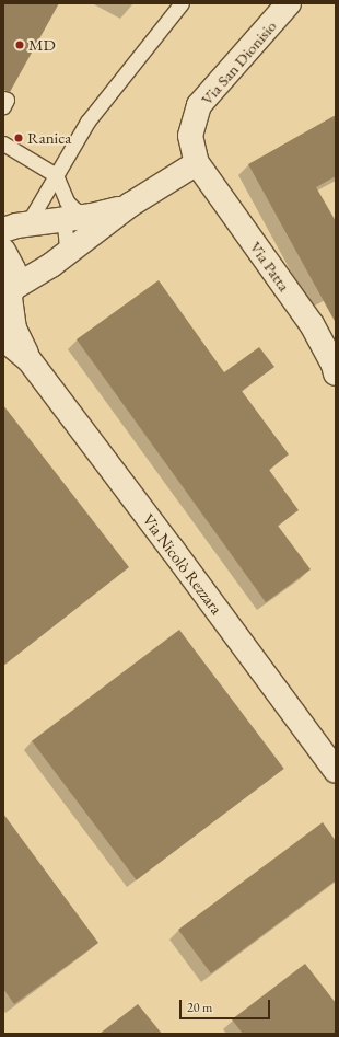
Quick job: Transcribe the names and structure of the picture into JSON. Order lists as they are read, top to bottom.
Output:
{
  "streets": {
    "street": ["Via San Dionisio", "Via Patta", "Via Nicolò Rezzara"]
  },
  "crossings": [
    ["Via San Dionisio", "Via Patta"]
  ],
  "places": ["MD", "Ranica"],
  "scale_bar": "20 m"
}
